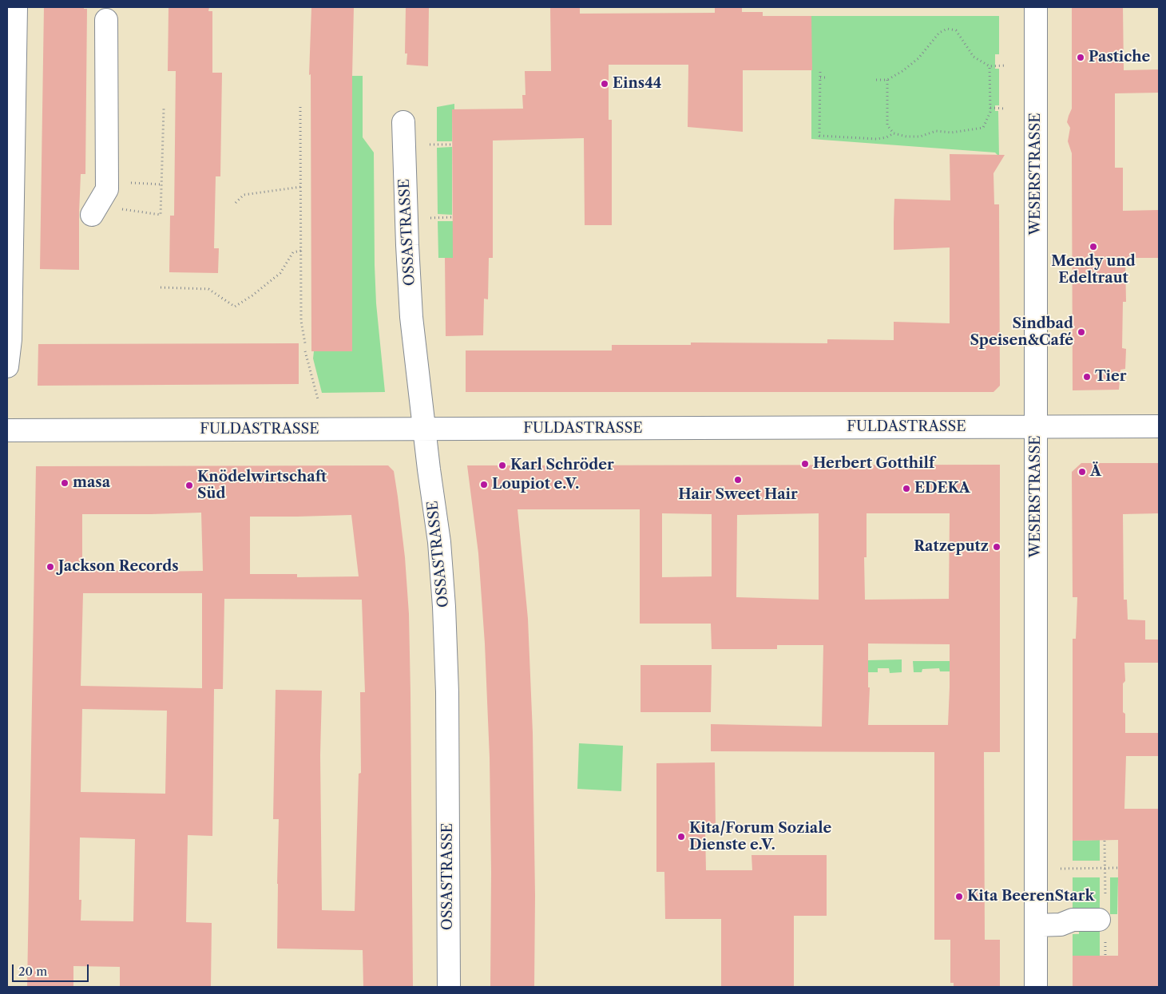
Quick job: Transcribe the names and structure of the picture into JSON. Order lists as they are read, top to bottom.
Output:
{
  "streets": {
    "street": ["WESERSTRASSE", "OSSASTRASSE", "FULDASTRASSE"]
  },
  "crossings": [
    ["WESERSTRASSE", "FULDASTRASSE"],
    ["OSSASTRASSE", "FULDASTRASSE"]
  ],
  "places": [
    "Pastiche",
    "Eins44",
    "Mendy und Edeltraut",
    "Sindbad Speisen&Café",
    "Tier",
    "Herbert Gotthilf",
    "Karl Schröder",
    "Ä",
    "Hair Sweet Hair",
    "masa",
    "Loupiot e.V.",
    "Knödelwirtschaft Süd",
    "EDEKA",
    "Ratzeputz",
    "Jackson Records",
    "Kita/Forum Soziale Dienste e.V.",
    "Kita BeerenStark"
  ],
  "scale_bar": "20 m"
}
